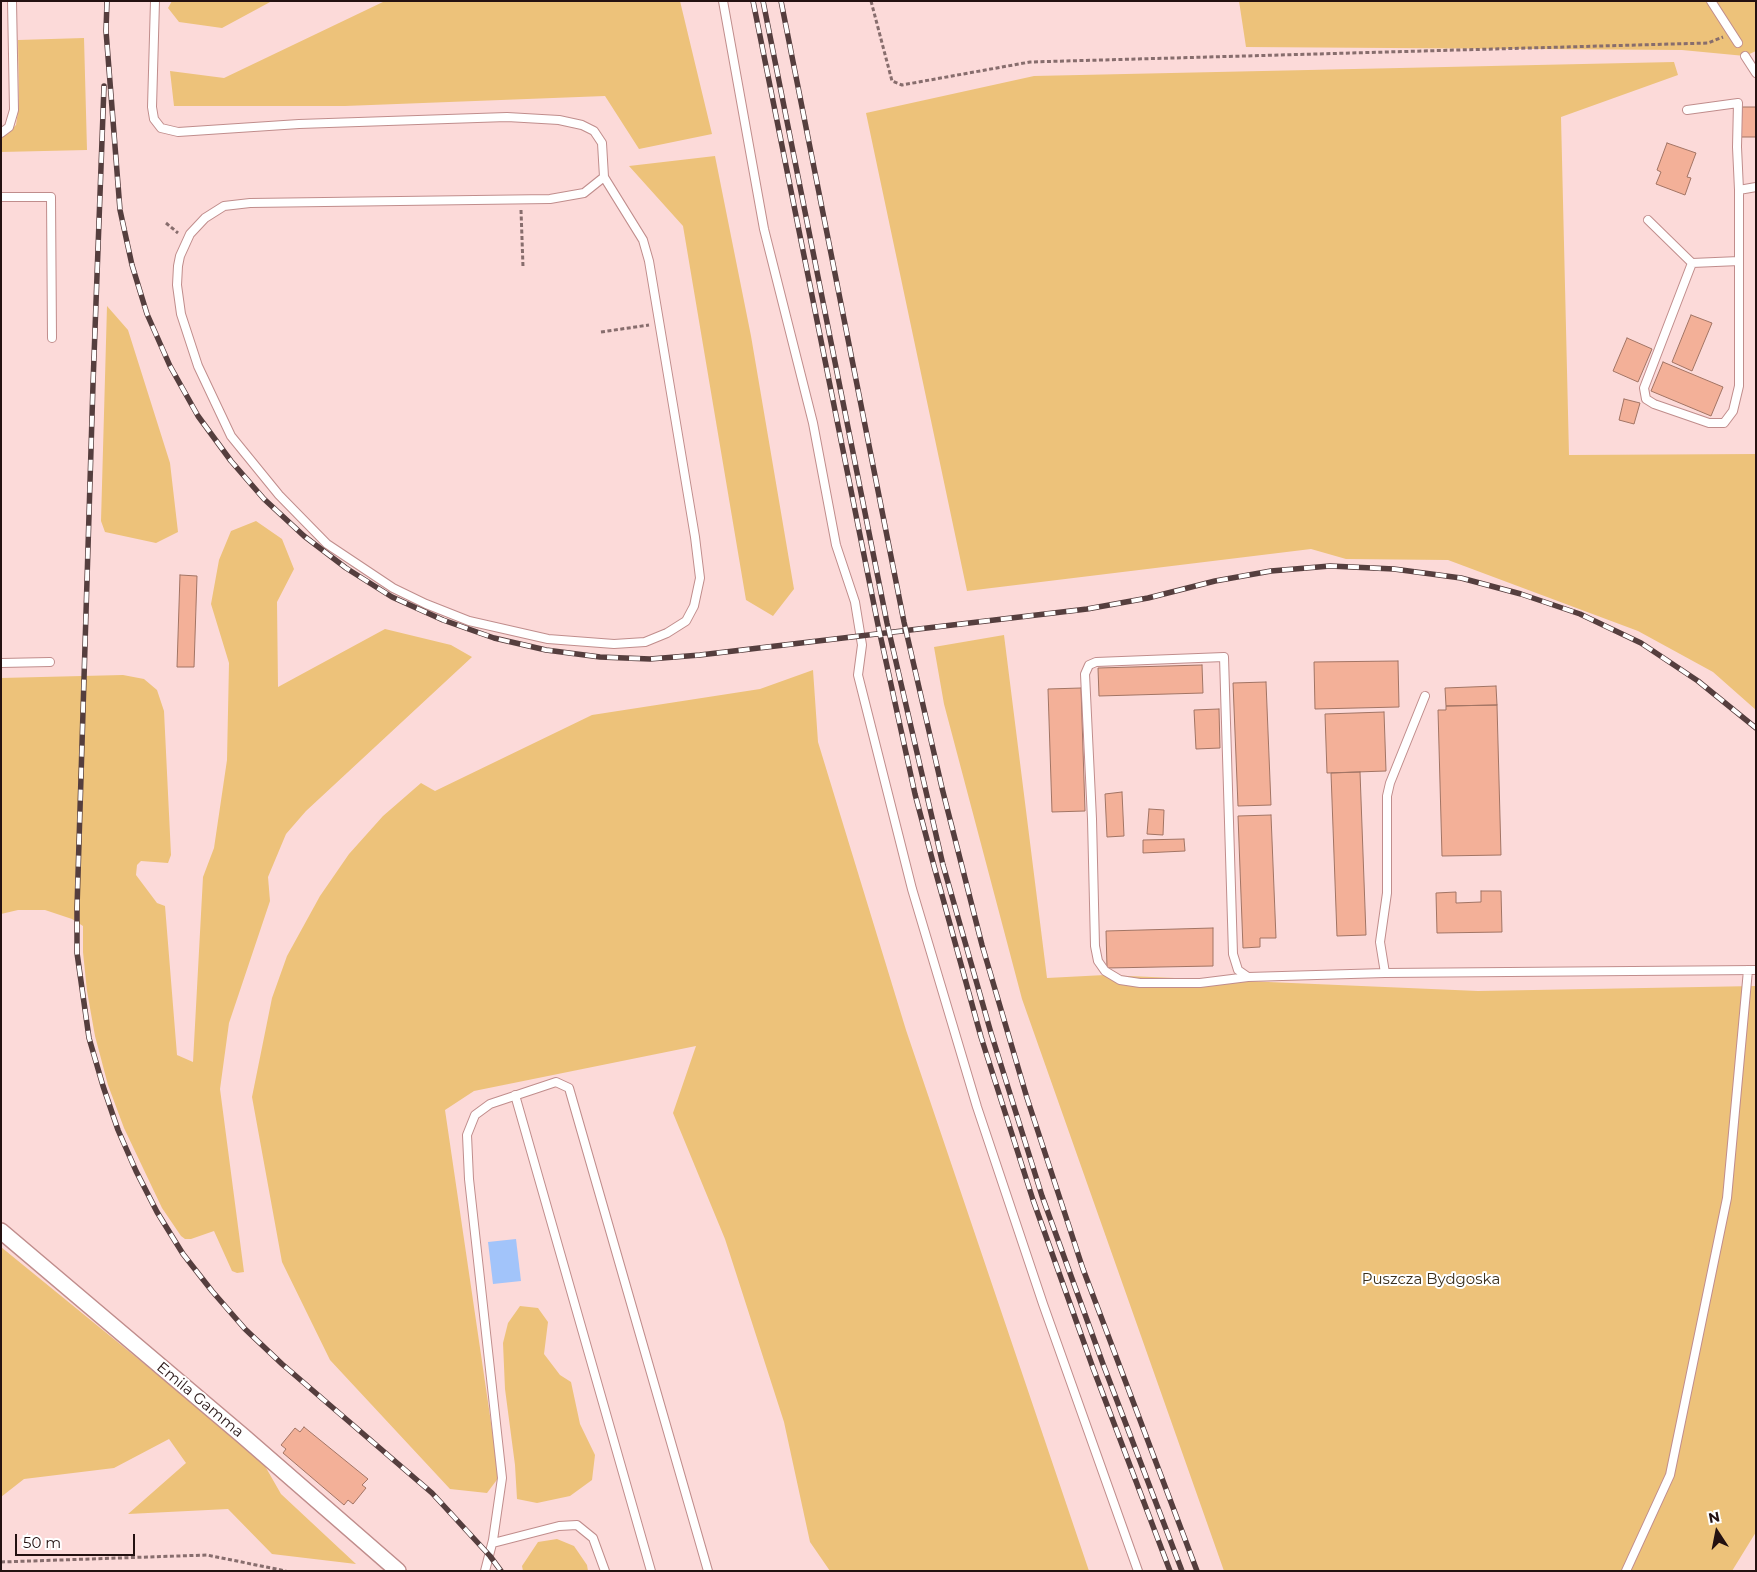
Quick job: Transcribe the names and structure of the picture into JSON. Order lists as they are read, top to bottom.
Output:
{
  "streets": {
    "street": ["Emila Gamma"]
  },
  "parks": ["Puszcza Bydgoska"],
  "scale_bar": "50 m",
  "north": "top"
}
